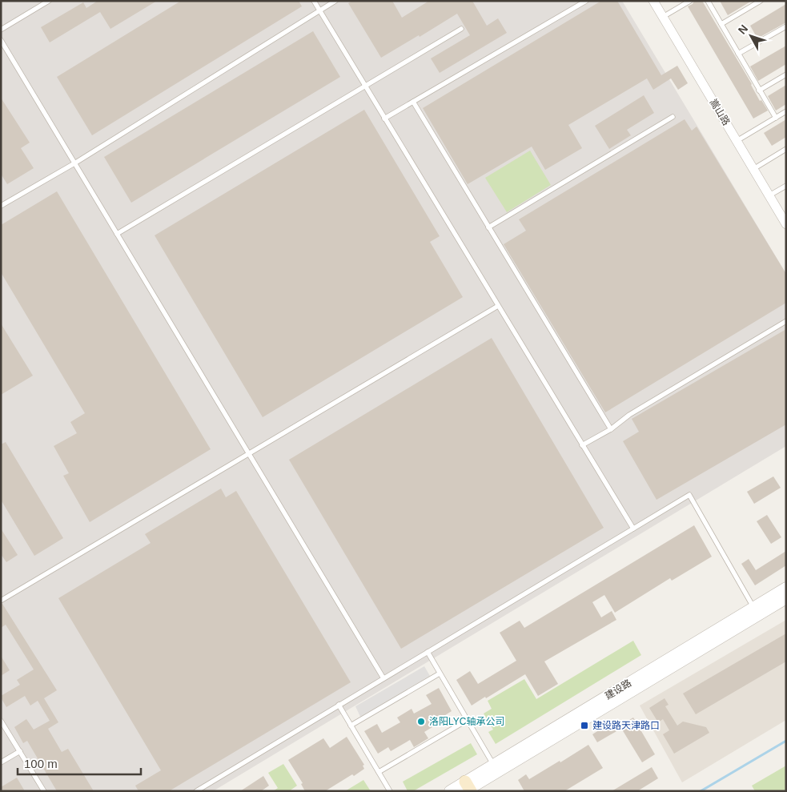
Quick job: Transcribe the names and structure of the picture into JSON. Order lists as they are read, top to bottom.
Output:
{
  "streets": {
    "street": ["嵩山路", "建设路"]
  },
  "places": {
    "other": ["洛阳LYC轴承公司"],
    "transit": ["建设路天津路口"]
  },
  "scale_bar": "100 m",
  "north": "top left"
}
